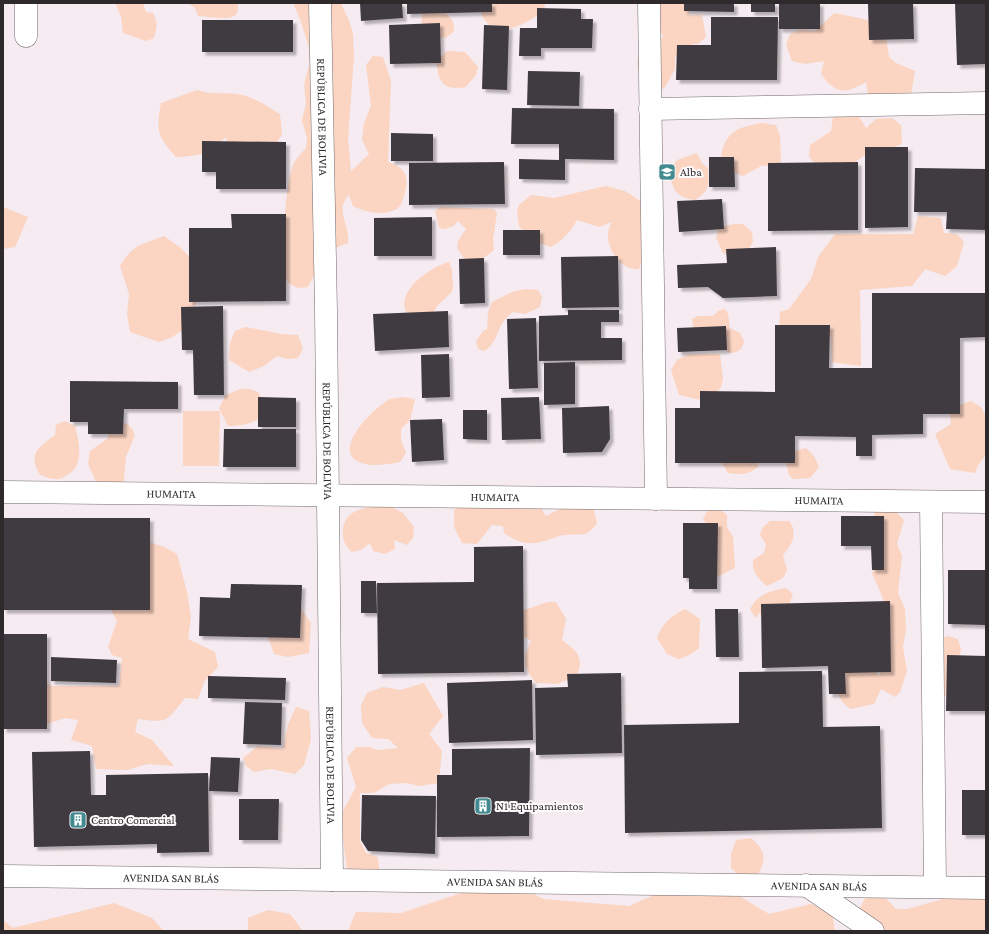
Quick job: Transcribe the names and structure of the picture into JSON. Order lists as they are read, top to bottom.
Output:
{
  "streets": {
    "main road": ["REPÚBLICA DE BOLIVIA", "HUMAITA", "AVENIDA SAN BLÁS"]
  },
  "crossings": [
    ["REPÚBLICA DE BOLIVIA", "HUMAITA"],
    ["REPÚBLICA DE BOLIVIA", "AVENIDA SAN BLÁS"]
  ],
  "places": {
    "school or university": ["Alba"],
    "building": ["N1 Equipamientos", "Centro Comercial"]
  }
}
